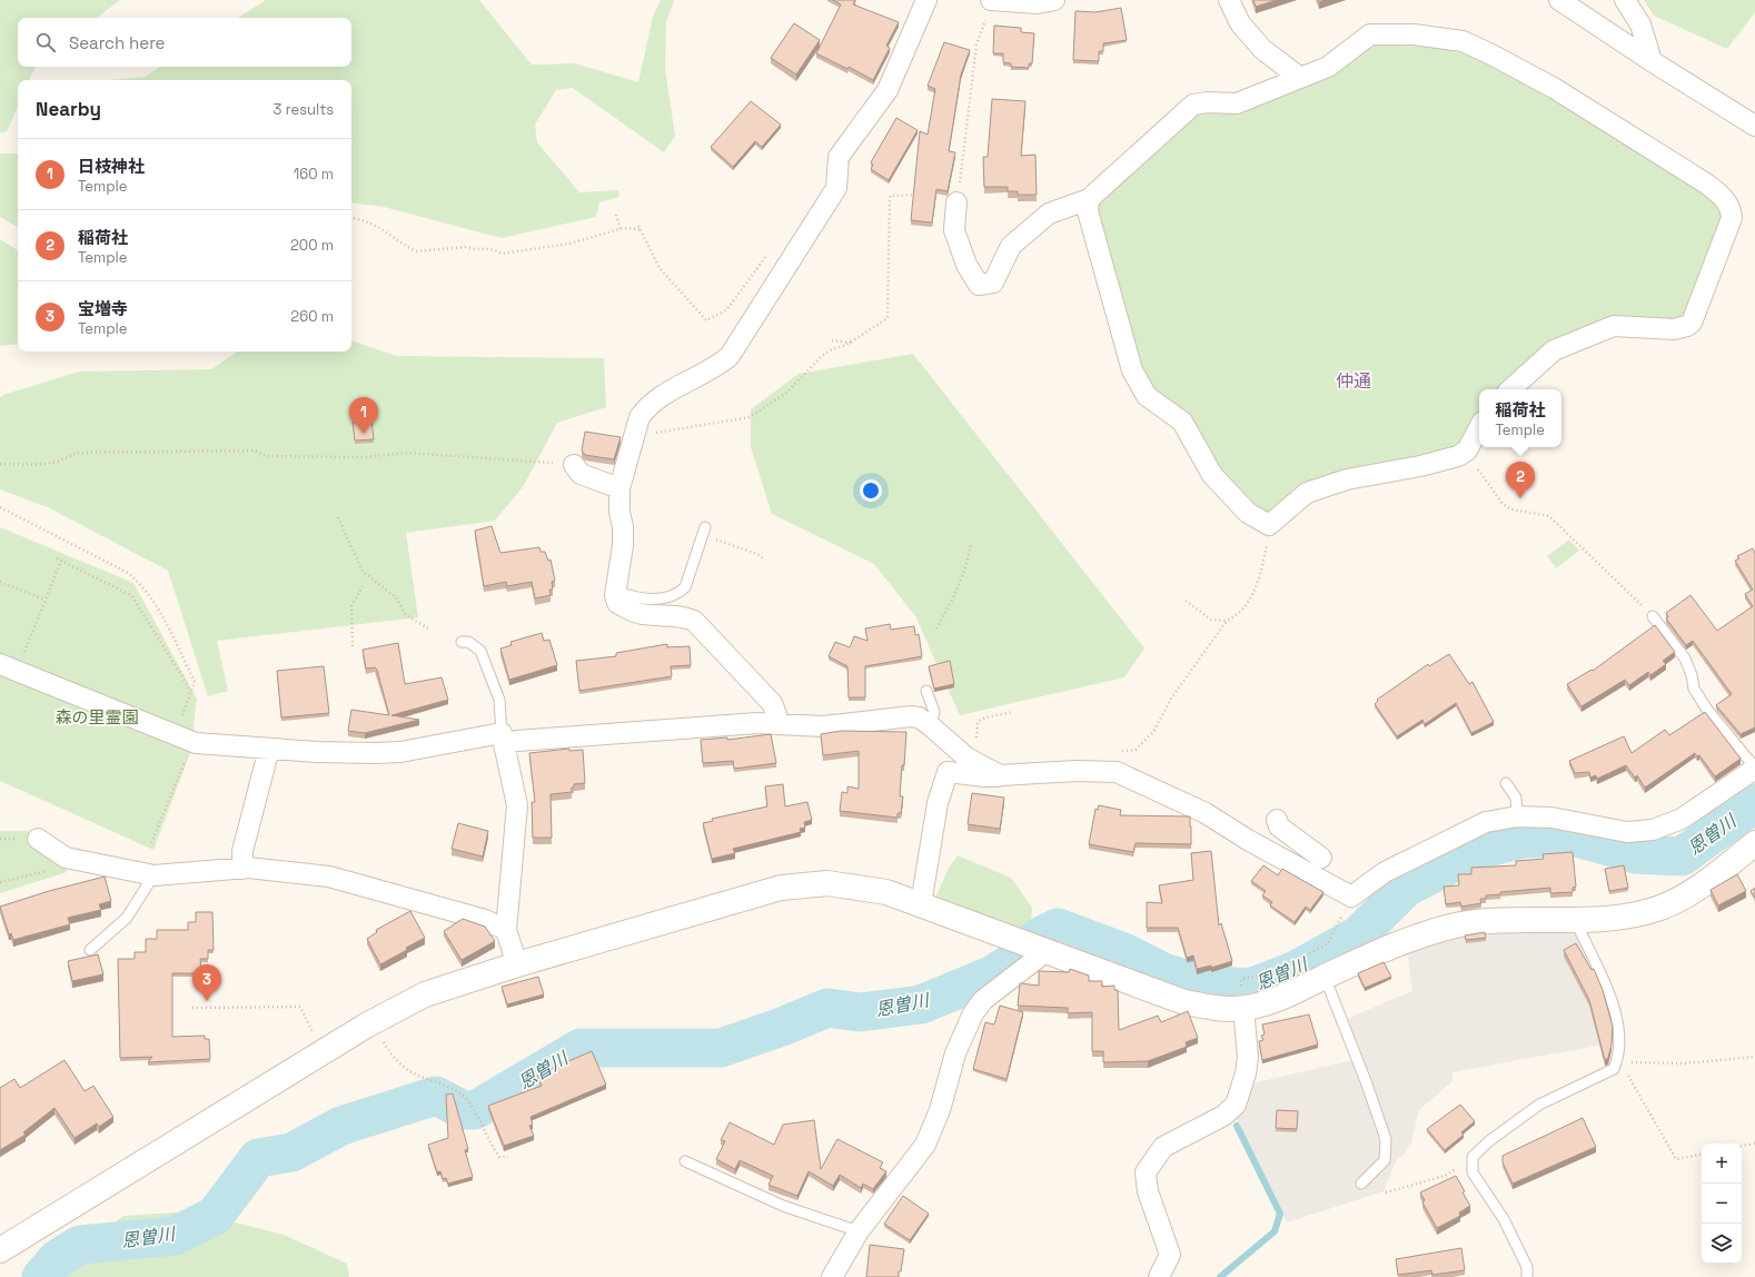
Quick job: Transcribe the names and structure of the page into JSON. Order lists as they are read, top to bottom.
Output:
{
  "districts": ["仲通"],
  "water": ["恩曽川"],
  "parks": ["森の里霊園"],
  "page": {
    "search": "Search here",
    "heading": ["Nearby", "3 results"],
    "list": [
      {
        "mark": "1",
        "name": "日枝神社",
        "note": "Temple",
        "value": "160 m"
      },
      {
        "mark": "2",
        "name": "稲荷社",
        "note": "Temple",
        "value": "200 m"
      },
      {
        "mark": "3",
        "name": "宝増寺",
        "note": "Temple",
        "value": "260 m"
      }
    ],
    "popup": ["稲荷社", "Temple"],
    "pins": ["1", "2", "3"],
    "map_buttons": ["+", "−"]
  }
}
